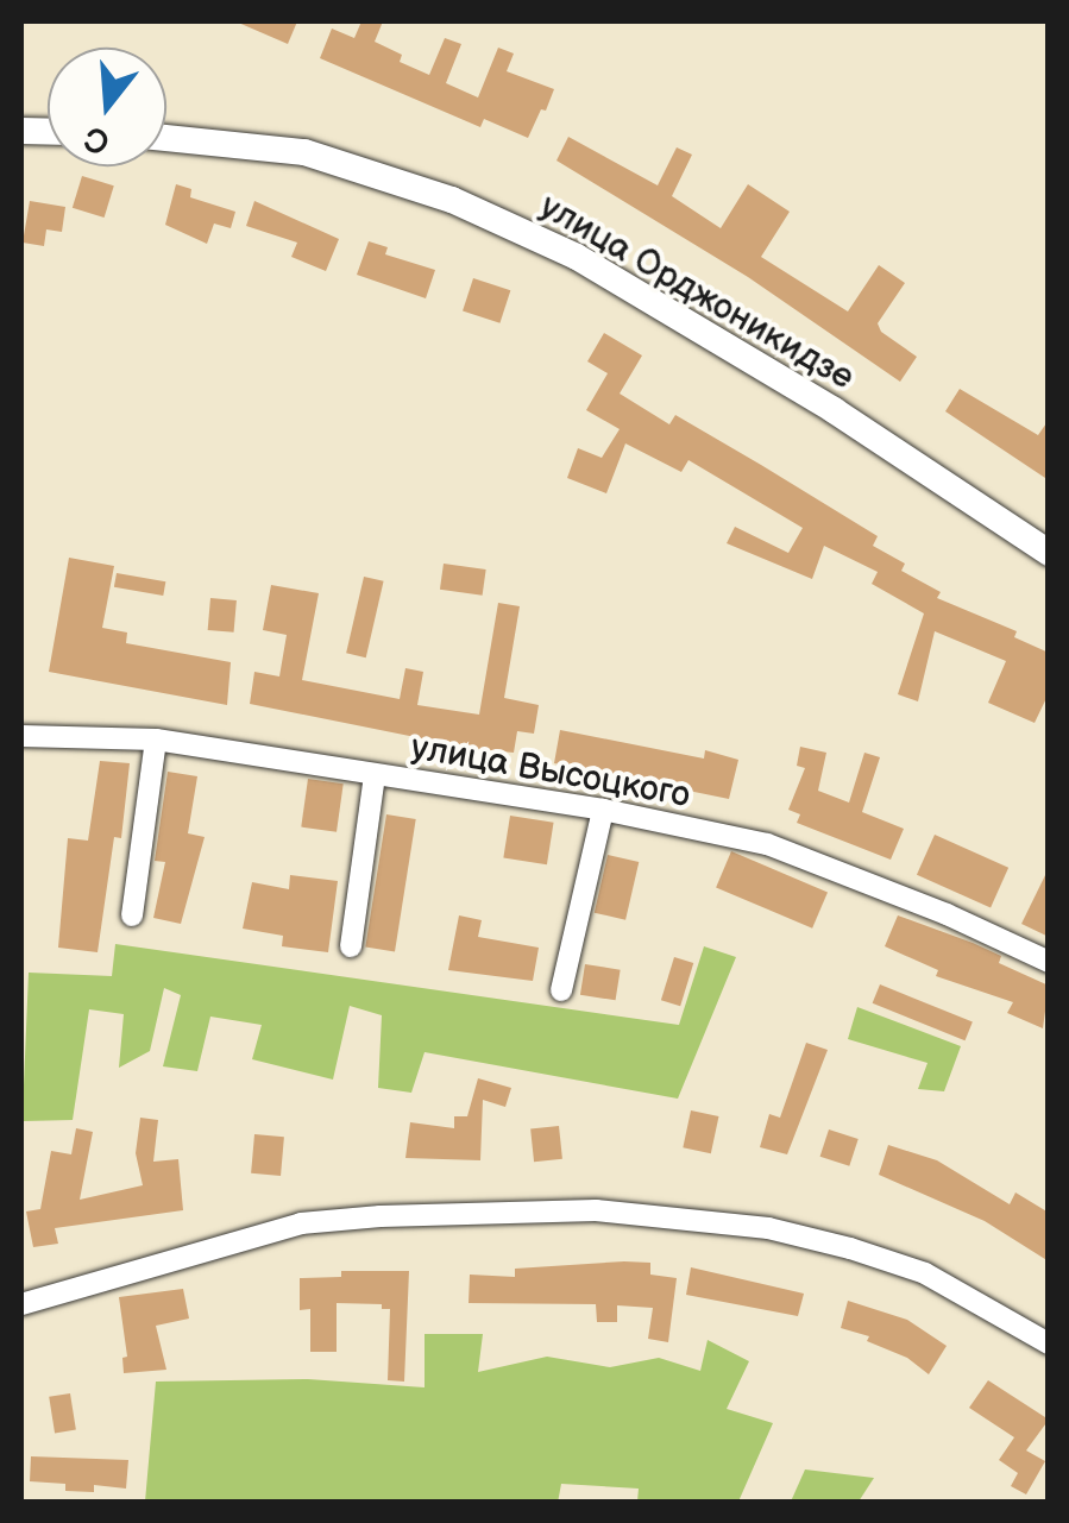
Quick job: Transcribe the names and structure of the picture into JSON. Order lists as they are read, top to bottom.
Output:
{
  "streets": {
    "main road": ["улица Орджоникидзе"],
    "street": ["улица Высоцкого"]
  },
  "north": "bottom"
}
